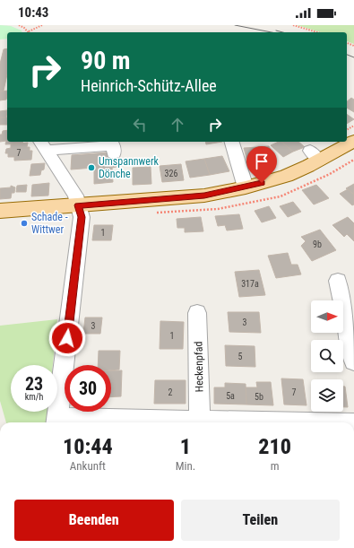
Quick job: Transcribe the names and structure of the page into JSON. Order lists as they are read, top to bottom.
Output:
{
  "streets": {
    "street": ["Heckenpfad"]
  },
  "places": ["Umspannwerk Dönche", "Schade - Wittwer"],
  "house_numbers": [
    "7",
    "326",
    "1",
    "9b",
    "317a",
    "3",
    "3",
    "1",
    "5",
    "2",
    "7",
    "5a",
    "5b"
  ],
  "north": "right",
  "page": {
    "status": "10:43",
    "turn": ["90 m", "Heinrich-Schütz-Allee"],
    "speed": "23 km/h",
    "limit": "30",
    "eta": [
      "10:44",
      "Ankunft",
      "1",
      "Min.",
      "210",
      "m"
    ],
    "buttons": ["Beenden", "Teilen"]
  }
}
